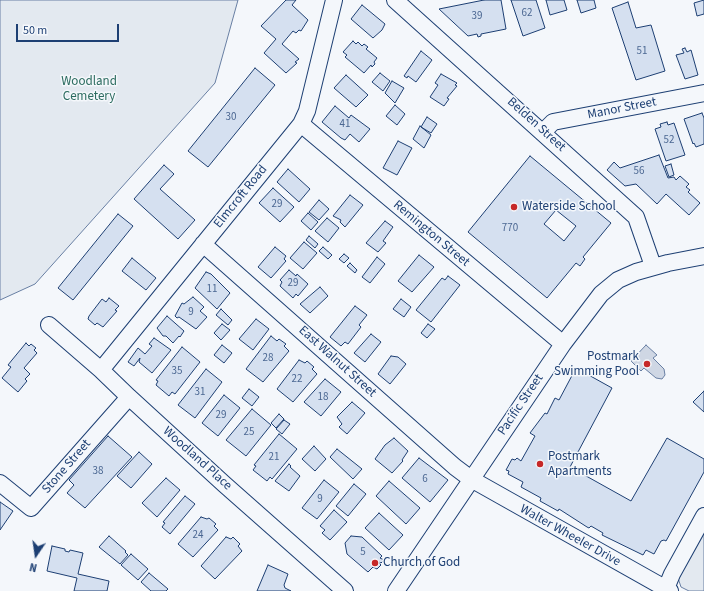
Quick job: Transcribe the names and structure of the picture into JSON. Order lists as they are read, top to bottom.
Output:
{
  "streets": {
    "street": [
      "Manor Street",
      "Belden Street",
      "Elmcroft Road",
      "Remington Street",
      "East Walnut Street",
      "Pacific Street",
      "Woodland Place",
      "Stone Street",
      "Walter Wheeler Drive"
    ]
  },
  "crossings": [
    ["Manor Street", "Belden Street"],
    ["Belden Street", "Pacific Street"],
    ["Elmcroft Road", "Remington Street"],
    ["Elmcroft Road", "East Walnut Street"],
    ["Elmcroft Road", "Woodland Place"],
    ["Remington Street", "Pacific Street"],
    ["East Walnut Street", "Pacific Street"],
    ["East Walnut Street", "Walter Wheeler Drive"],
    ["Pacific Street", "Walter Wheeler Drive"],
    ["Woodland Place", "Stone Street"]
  ],
  "parks": ["Woodland Cemetery"],
  "places": [
    "Waterside School",
    "Postmark Swimming Pool",
    "Postmark Apartments",
    "Church of God"
  ],
  "house_numbers": [
    "62",
    "39",
    "51",
    "30",
    "41",
    "52",
    "56",
    "29",
    "770",
    "29",
    "11",
    "9",
    "28",
    "35",
    "22",
    "31",
    "18",
    "29",
    "25",
    "21",
    "38",
    "6",
    "9",
    "24",
    "5"
  ],
  "scale_bar": "50 m",
  "north": "bottom"
}
